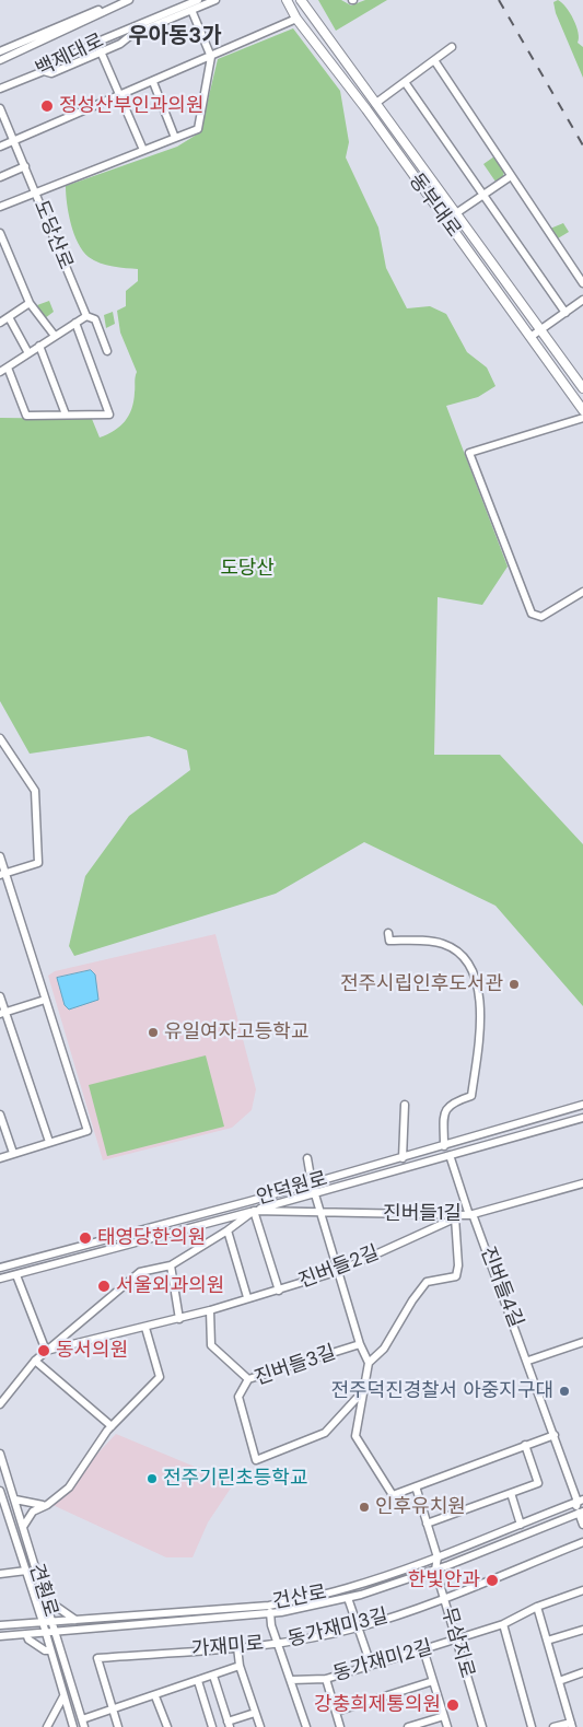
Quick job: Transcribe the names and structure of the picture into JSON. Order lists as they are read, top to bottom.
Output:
{
  "streets": {
    "main road": ["동부대로"],
    "street": [
      "백제대로",
      "도당산로",
      "안덕원로",
      "진버들1길",
      "진버들2길",
      "진버들4길",
      "진버들3길",
      "견훤로",
      "건산로",
      "동가재미3길",
      "무삼지로",
      "가재미로",
      "동가재미2길"
    ]
  },
  "crossings": [
    ["안덕원로", "진버들1길"],
    ["안덕원로", "진버들4길"],
    ["진버들1길", "진버들2길"],
    ["진버들1길", "진버들4길"],
    ["진버들2길", "진버들4길"],
    ["진버들2길", "진버들3길"],
    ["진버들4길", "건산로"],
    ["견훤로", "건산로"],
    ["건산로", "무삼지로"],
    ["동가재미3길", "무삼지로"],
    ["동가재미3길", "가재미로"],
    ["무삼지로", "동가재미2길"],
    ["가재미로", "동가재미2길"]
  ],
  "districts": ["우아동3가"],
  "parks": ["도당산"],
  "places": [
    "정성산부인과의원",
    "전주시립인후도서관",
    "유일여자고등학교",
    "태영당한의원",
    "서울외과의원",
    "동서의원",
    "전주덕진경찰서 아중지구대",
    "전주기린초등학교",
    "인후유치원",
    "한빛안과",
    "강충희제통의원"
  ]
}
